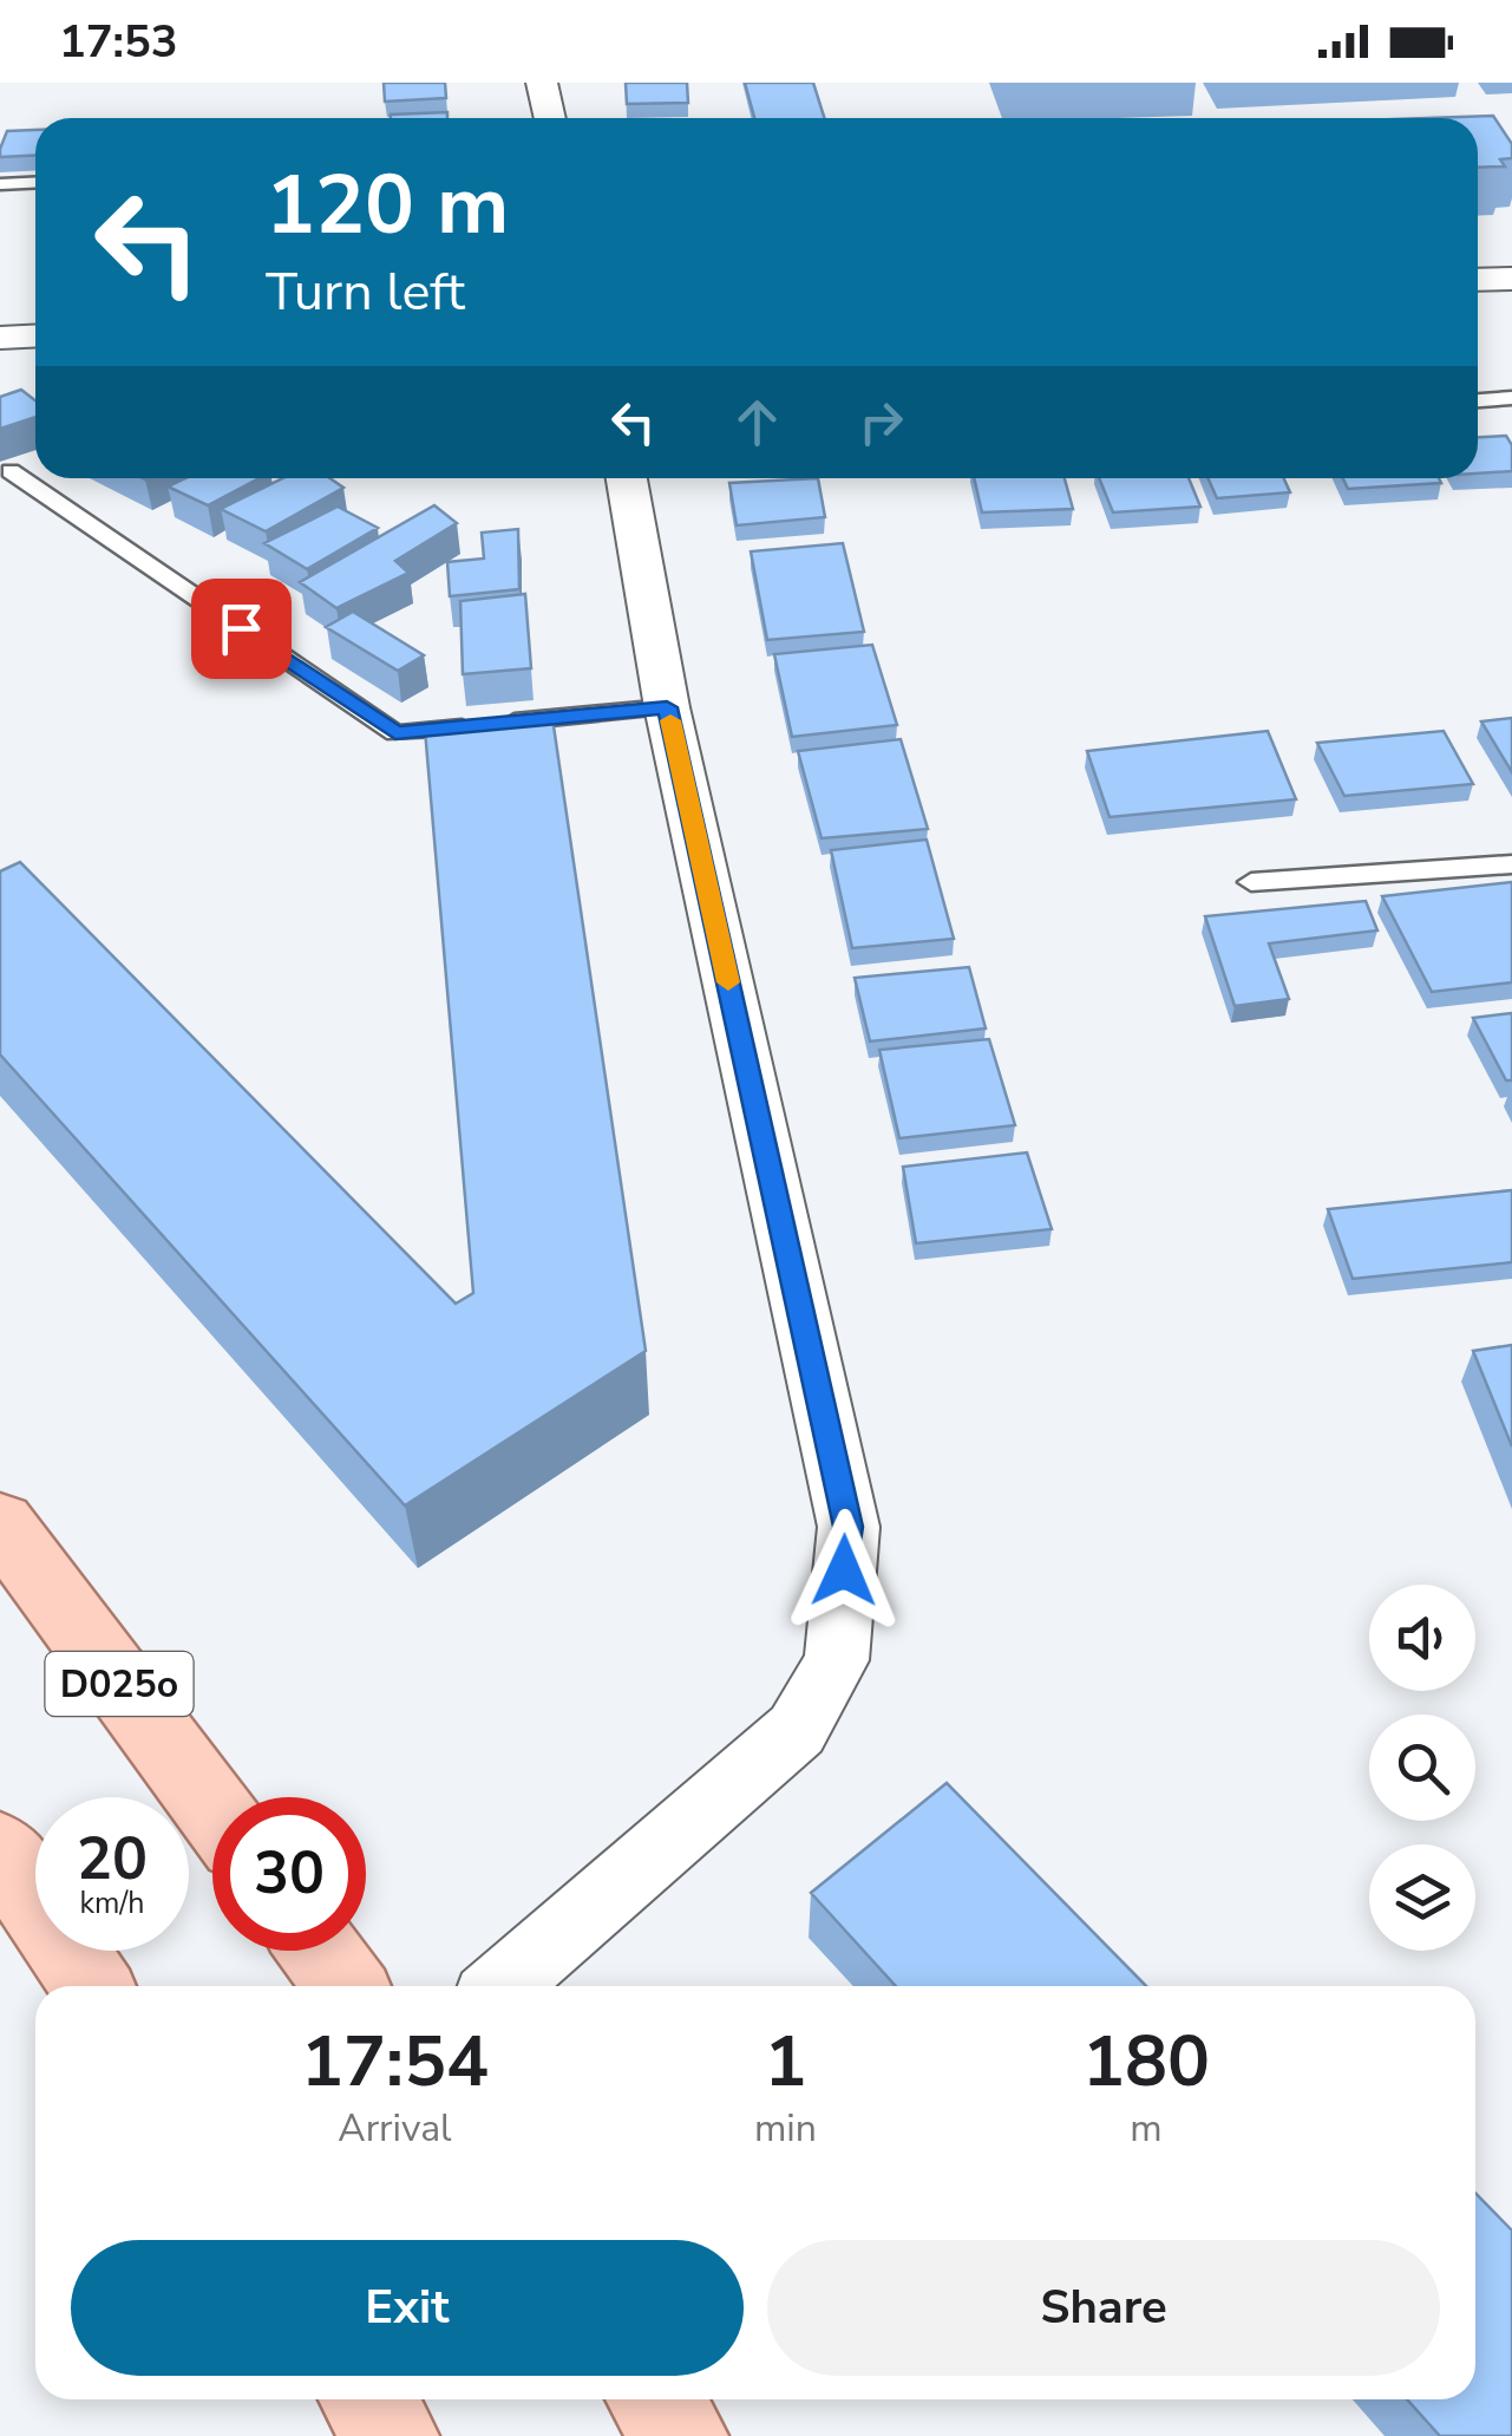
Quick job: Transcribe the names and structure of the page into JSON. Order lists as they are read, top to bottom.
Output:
{
  "streets": {
    "main road": ["D025o"]
  },
  "page": {
    "status": "17:53",
    "turn": ["120 m", "Turn left"],
    "speed": "20 km/h",
    "limit": "30",
    "eta": [
      "17:54",
      "Arrival",
      "1",
      "min",
      "180",
      "m"
    ],
    "buttons": ["Exit", "Share"]
  }
}
